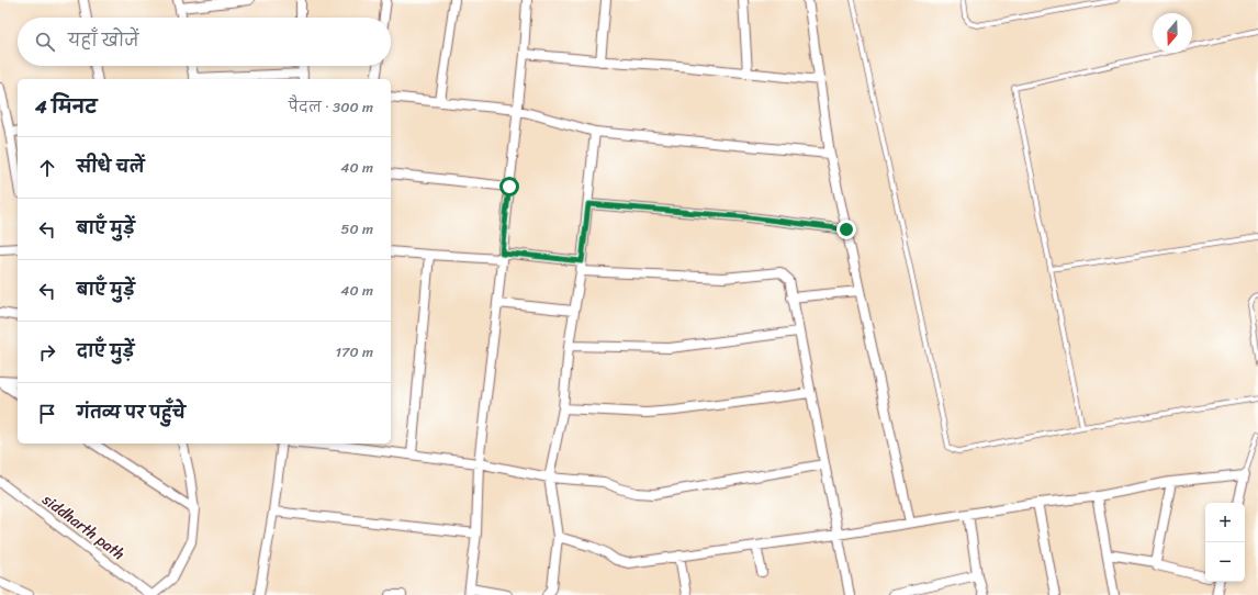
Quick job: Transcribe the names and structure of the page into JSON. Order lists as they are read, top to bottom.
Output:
{
  "streets": {
    "street": ["siddharth path"]
  },
  "north": "bottom",
  "page": {
    "search": "यहाँ खोजें",
    "heading": ["4 मिनट", "पैदल · 300 m"],
    "list": [
      ["सीधे चलें", "40 m"],
      ["बाएँ मुड़ें", "50 m"],
      ["बाएँ मुड़ें", "40 m"],
      ["दाएँ मुड़ें", "170 m"],
      "गंतव्य पर पहुँचे"
    ],
    "map_buttons": ["+", "−"]
  }
}
